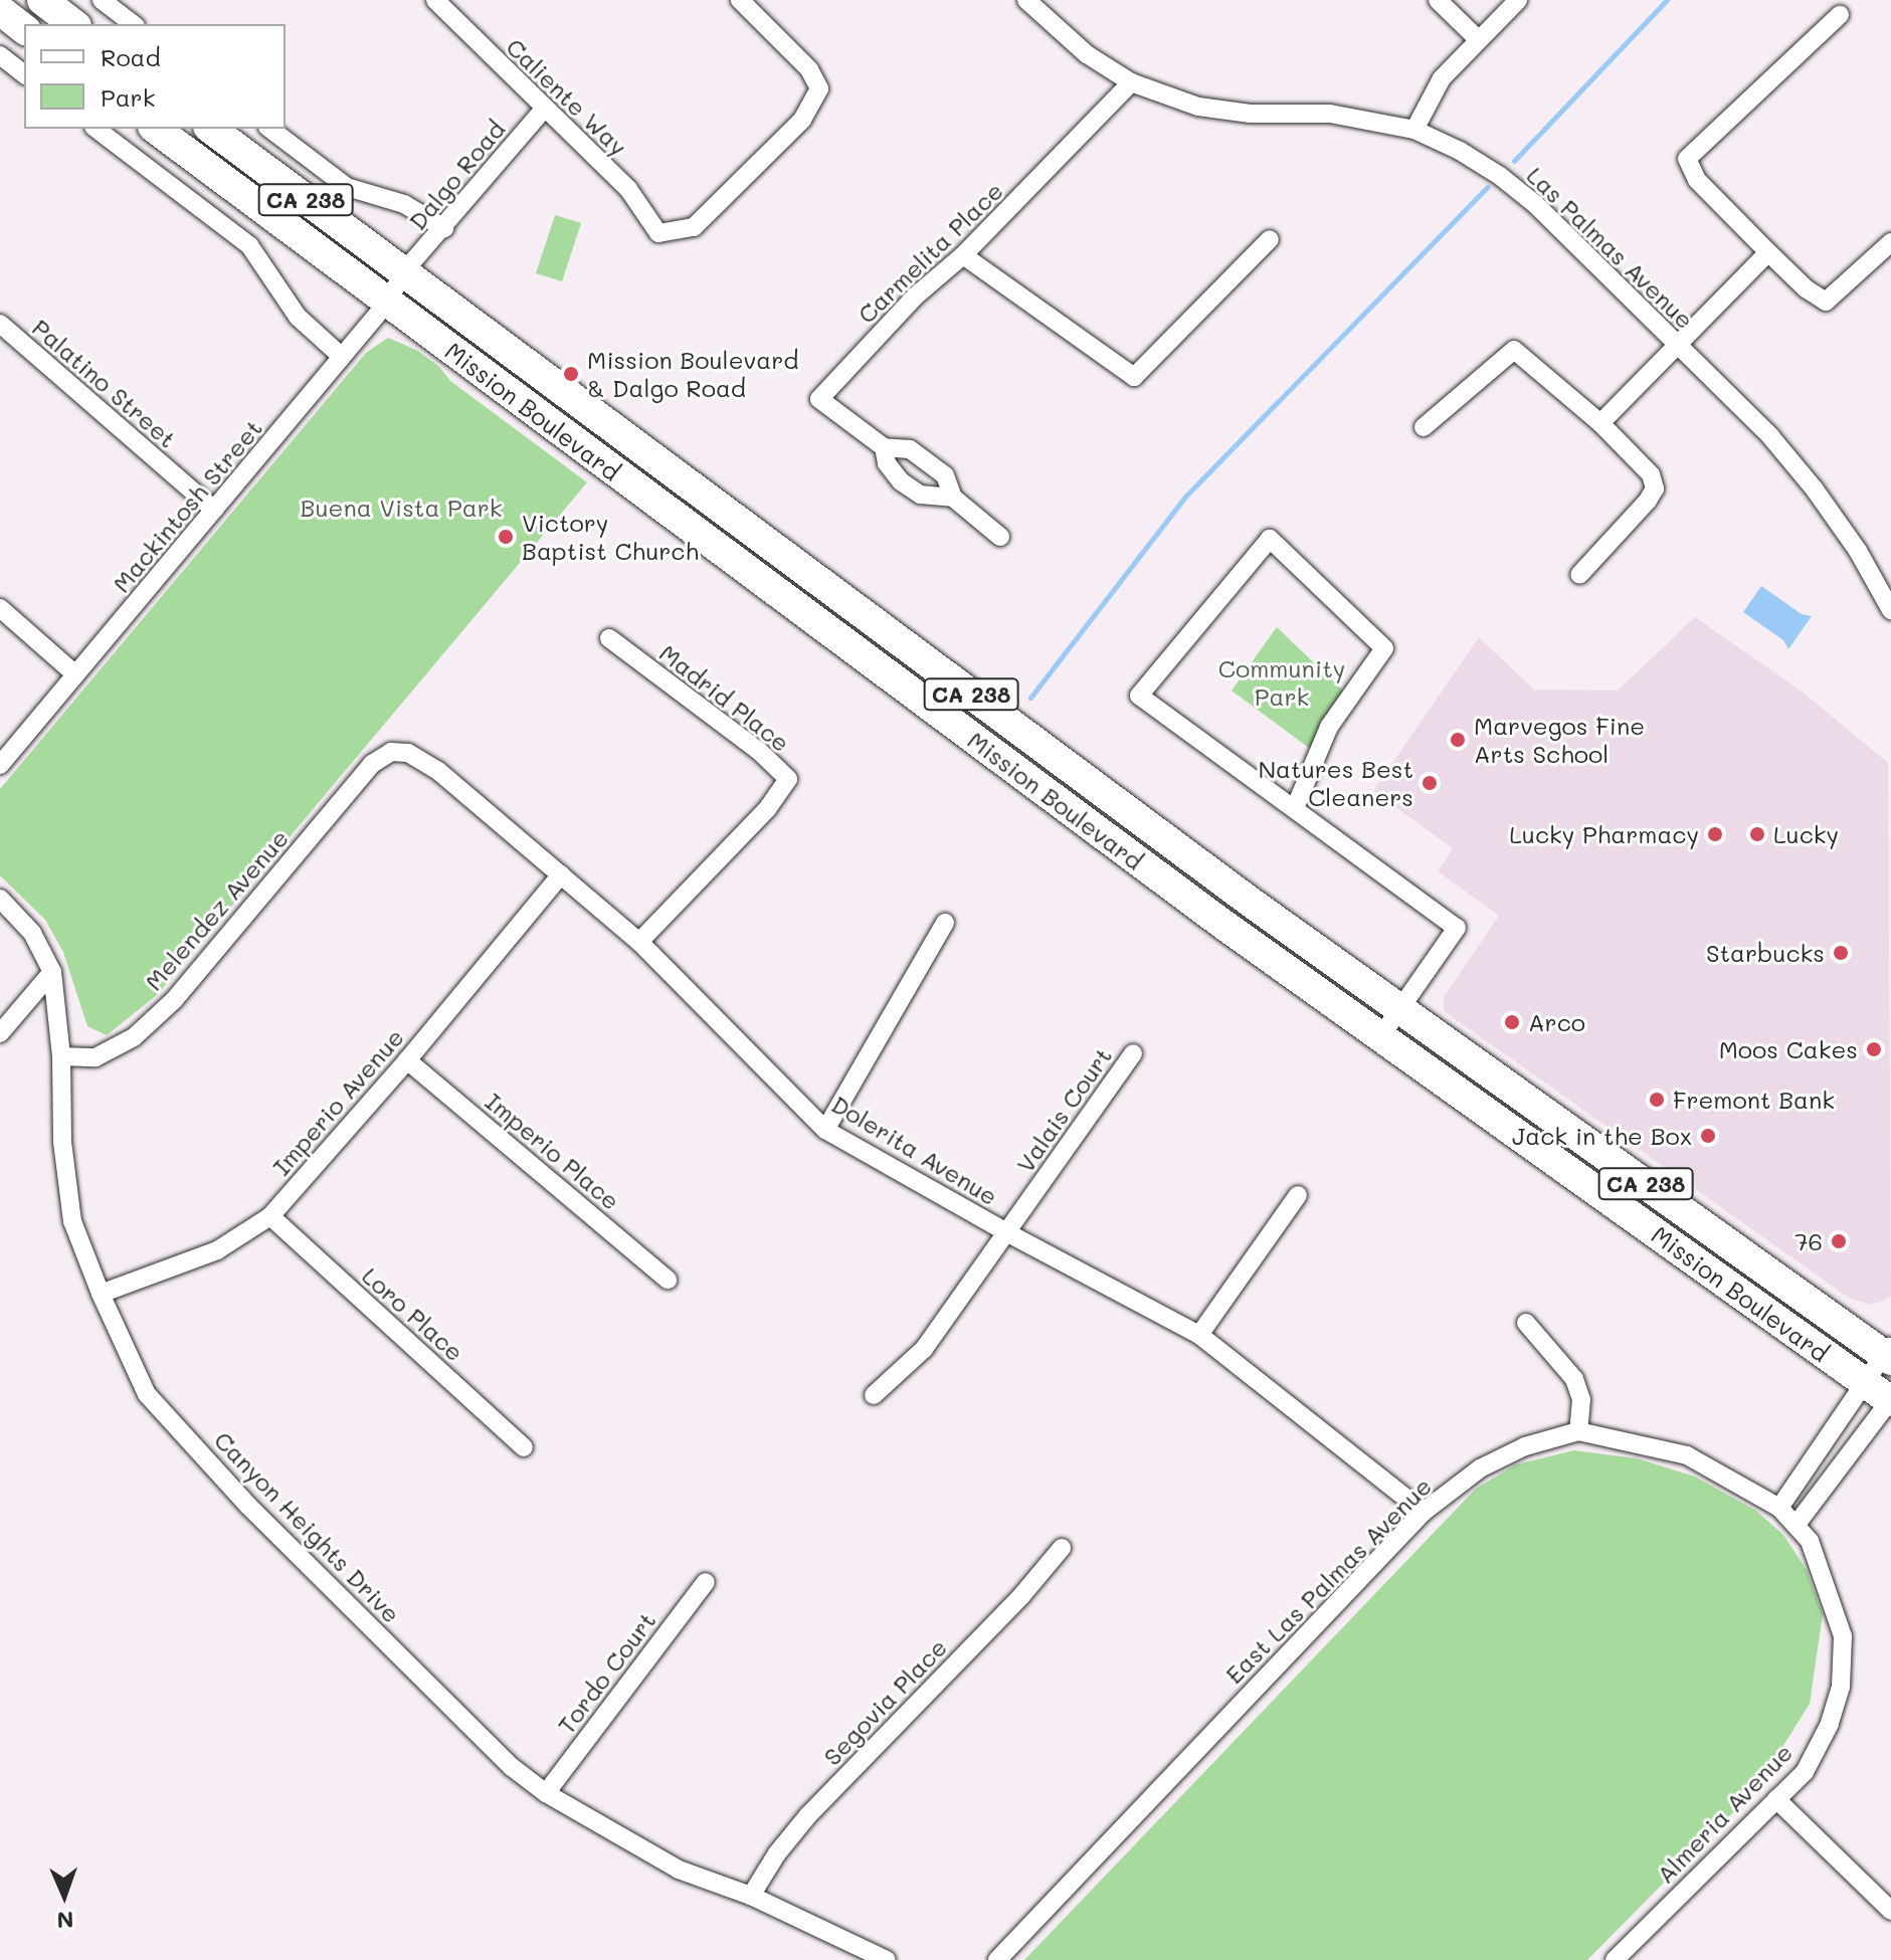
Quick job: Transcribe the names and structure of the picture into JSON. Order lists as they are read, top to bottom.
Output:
{
  "streets": {
    "main road": ["CA 238", "Mission Boulevard"],
    "street": [
      "Caliente Way",
      "Dalgo Road",
      "Las Palmas Avenue",
      "Carmelita Place",
      "Palatino Street",
      "Mackintosh Street",
      "Madrid Place",
      "Melendez Avenue",
      "Imperio Avenue",
      "Valais Court",
      "Dolerita Avenue",
      "Imperio Place",
      "Loro Place",
      "Canyon Heights Drive",
      "East Las Palmas Avenue",
      "Tordo Court",
      "Segovia Place",
      "Almeria Avenue"
    ]
  },
  "crossings": [
    ["Caliente Way", "Dalgo Road"],
    ["Dalgo Road", "Mission Boulevard"],
    ["Dalgo Road", "Mackintosh Street"],
    ["Las Palmas Avenue", "Carmelita Place"],
    ["Palatino Street", "Mackintosh Street"],
    ["Mission Boulevard", "Mackintosh Street"],
    ["Madrid Place", "Dolerita Avenue"],
    ["Melendez Avenue", "Dolerita Avenue"],
    ["Melendez Avenue", "Canyon Heights Drive"],
    ["Imperio Avenue", "Dolerita Avenue"],
    ["Imperio Avenue", "Imperio Place"],
    ["Imperio Avenue", "Loro Place"],
    ["Imperio Avenue", "Canyon Heights Drive"],
    ["Valais Court", "Dolerita Avenue"],
    ["Dolerita Avenue", "East Las Palmas Avenue"],
    ["Canyon Heights Drive", "Tordo Court"],
    ["Canyon Heights Drive", "Segovia Place"],
    ["East Las Palmas Avenue", "Almeria Avenue"]
  ],
  "parks": ["Buena Vista Park", "Community Park"],
  "places": [
    "Mission Boulevard & Dalgo Road",
    "Victory Baptist Church",
    "Marvegos Fine Arts School",
    "Natures Best Cleaners",
    "Lucky Pharmacy",
    "Lucky",
    "Starbucks",
    "Arco",
    "Moos Cakes",
    "Fremont Bank",
    "Jack in the Box",
    "76"
  ],
  "legend": ["Road", "Park"],
  "north": "bottom"
}
